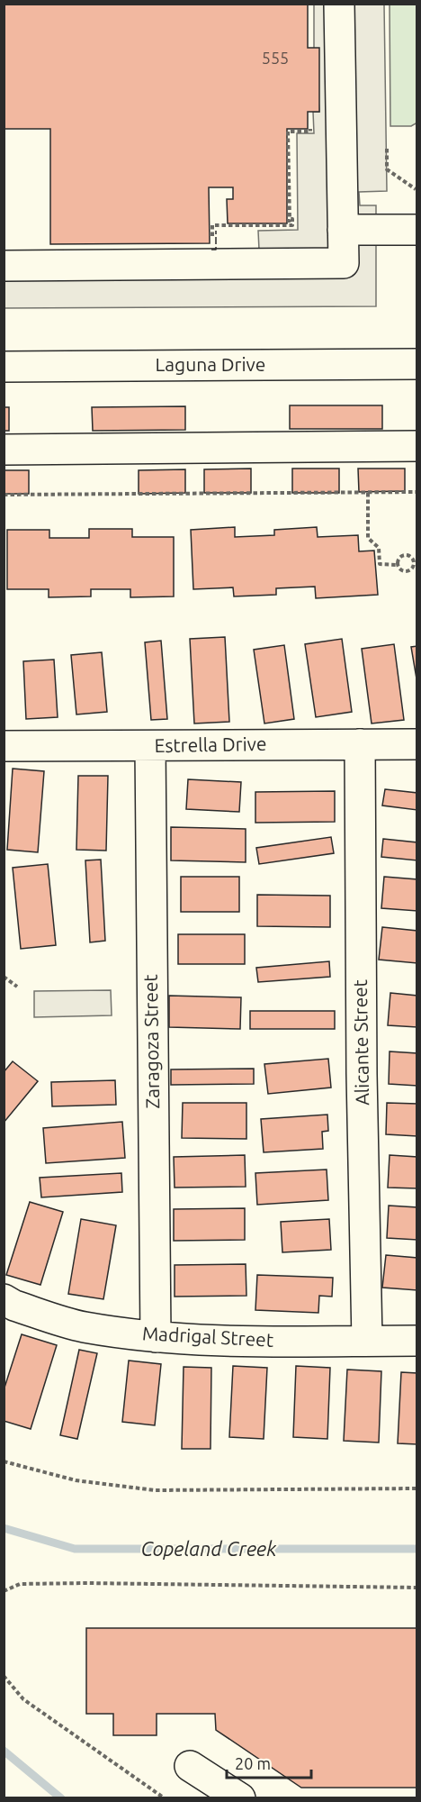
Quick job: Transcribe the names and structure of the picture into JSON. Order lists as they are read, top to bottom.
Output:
{
  "streets": {
    "street": [
      "Laguna Drive",
      "Estrella Drive",
      "Zaragoza Street",
      "Alicante Street",
      "Madrigal Street"
    ]
  },
  "crossings": [
    ["Estrella Drive", "Zaragoza Street"],
    ["Estrella Drive", "Alicante Street"],
    ["Zaragoza Street", "Madrigal Street"],
    ["Alicante Street", "Madrigal Street"]
  ],
  "water": ["Copeland Creek"],
  "house_numbers": ["555"],
  "scale_bar": "20 m"
}
